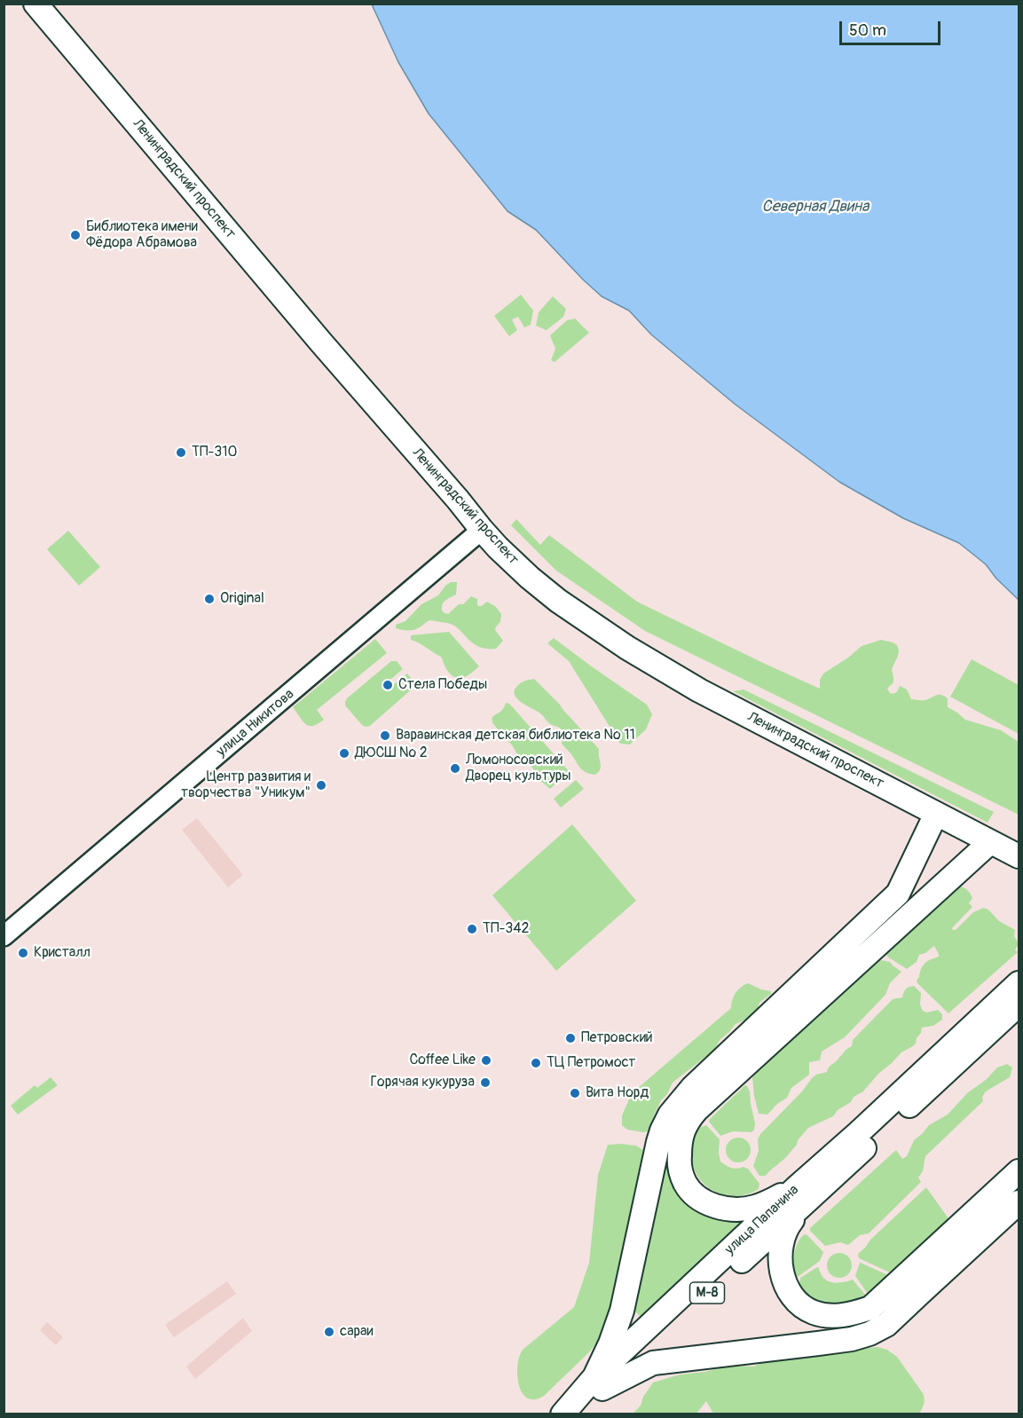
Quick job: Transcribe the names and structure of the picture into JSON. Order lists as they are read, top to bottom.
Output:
{
  "streets": {
    "main road": ["Ленинградский проспект", "улица Папанина", "М-8"],
    "street": ["улица Никитова"]
  },
  "crossings": [
    ["Ленинградский проспект", "улица Никитова"]
  ],
  "water": ["Северная Двина"],
  "places": [
    "Библиотека имени Фёдора Абрамова",
    "ТП-310",
    "Original",
    "Стела Победы",
    "Варавинская детская библиотека № 11",
    "ДЮСШ № 2",
    "Ломоносовский Дворец культуры",
    "Центр развития и творчества \"Уникум\"",
    "ТП-342",
    "Кристалл",
    "Петровский",
    "Coffee Like",
    "ТЦ Петромост",
    "Горячая кукуруза",
    "Вита Норд",
    "сараи"
  ],
  "scale_bar": "50 m"
}
